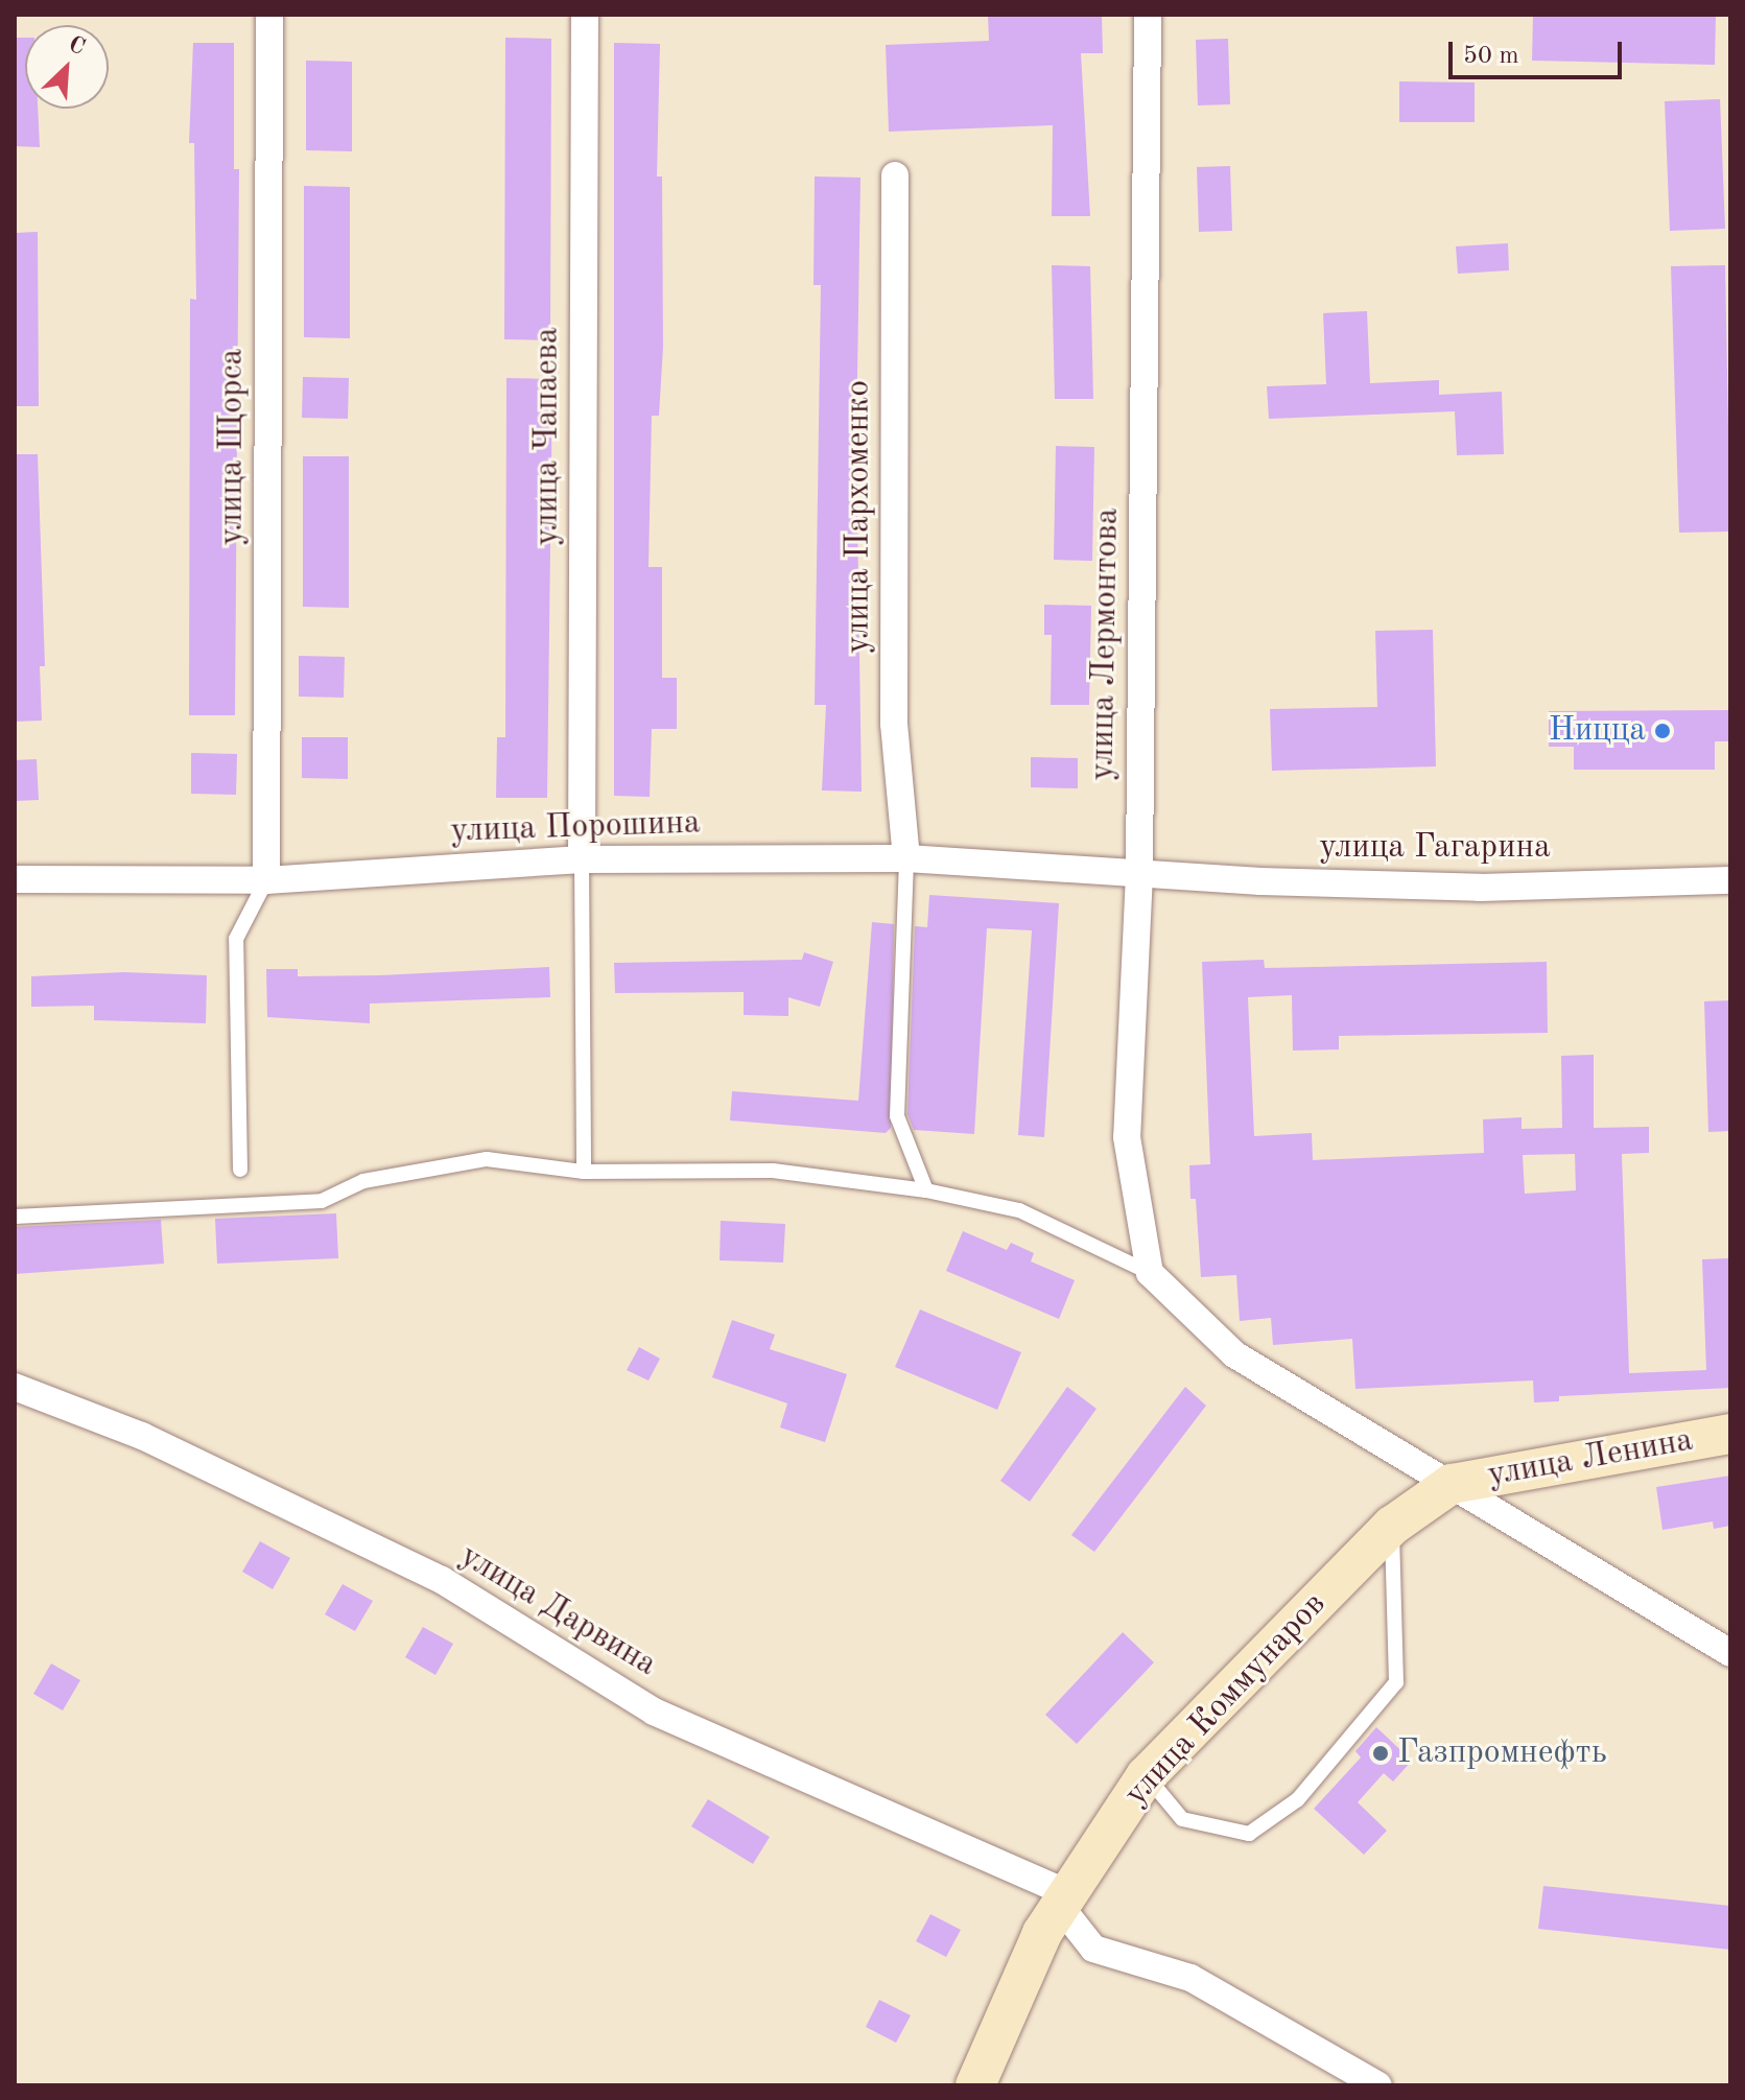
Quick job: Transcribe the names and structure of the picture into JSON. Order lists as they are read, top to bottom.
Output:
{
  "streets": {
    "main road": ["улица Ленина", "улица Коммунаров"],
    "street": [
      "улица Чапаева",
      "улица Щорса",
      "улица Пархоменко",
      "улица Лермонтова",
      "улица Порошина",
      "улица Гагарина",
      "улица Дарвина"
    ]
  },
  "crossings": [
    ["улица Чапаева", "улица Порошина"],
    ["улица Щорса", "улица Порошина"],
    ["улица Пархоменко", "улица Порошина"],
    ["улица Лермонтова", "улица Порошина"],
    ["улица Лермонтова", "улица Гагарина"],
    ["улица Порошина", "улица Гагарина"],
    ["улица Ленина", "улица Коммунаров"],
    ["улица Дарвина", "улица Коммунаров"]
  ],
  "places": ["Ницца", "Газпромнефть"],
  "scale_bar": "50 m",
  "north": "top right"
}
